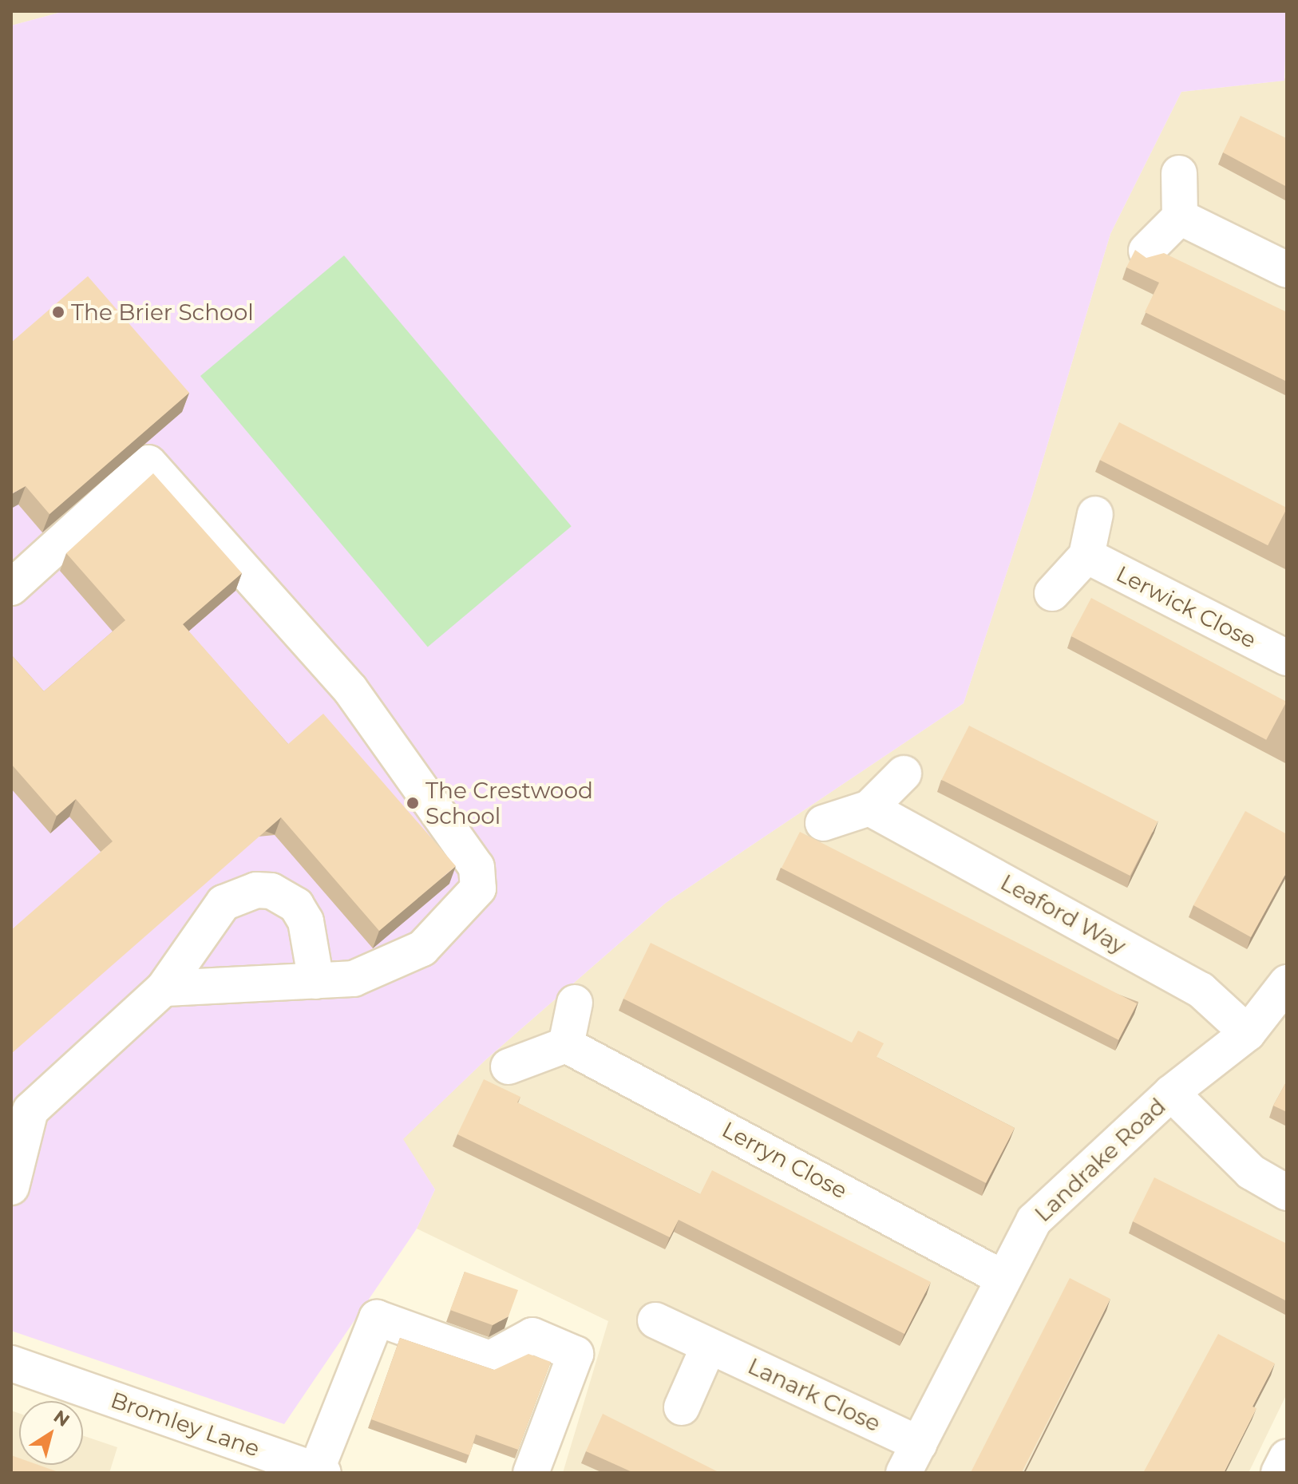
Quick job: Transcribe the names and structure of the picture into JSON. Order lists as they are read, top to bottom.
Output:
{
  "streets": {
    "street": [
      "Lerwick Close",
      "Leaford Way",
      "Lerryn Close",
      "Landrake Road",
      "Lanark Close",
      "Bromley Lane"
    ]
  },
  "crossings": [
    ["Leaford Way", "Landrake Road"],
    ["Lerryn Close", "Landrake Road"],
    ["Landrake Road", "Lanark Close"]
  ],
  "places": ["The Brier School", "The Crestwood School"],
  "north": "top right"
}
